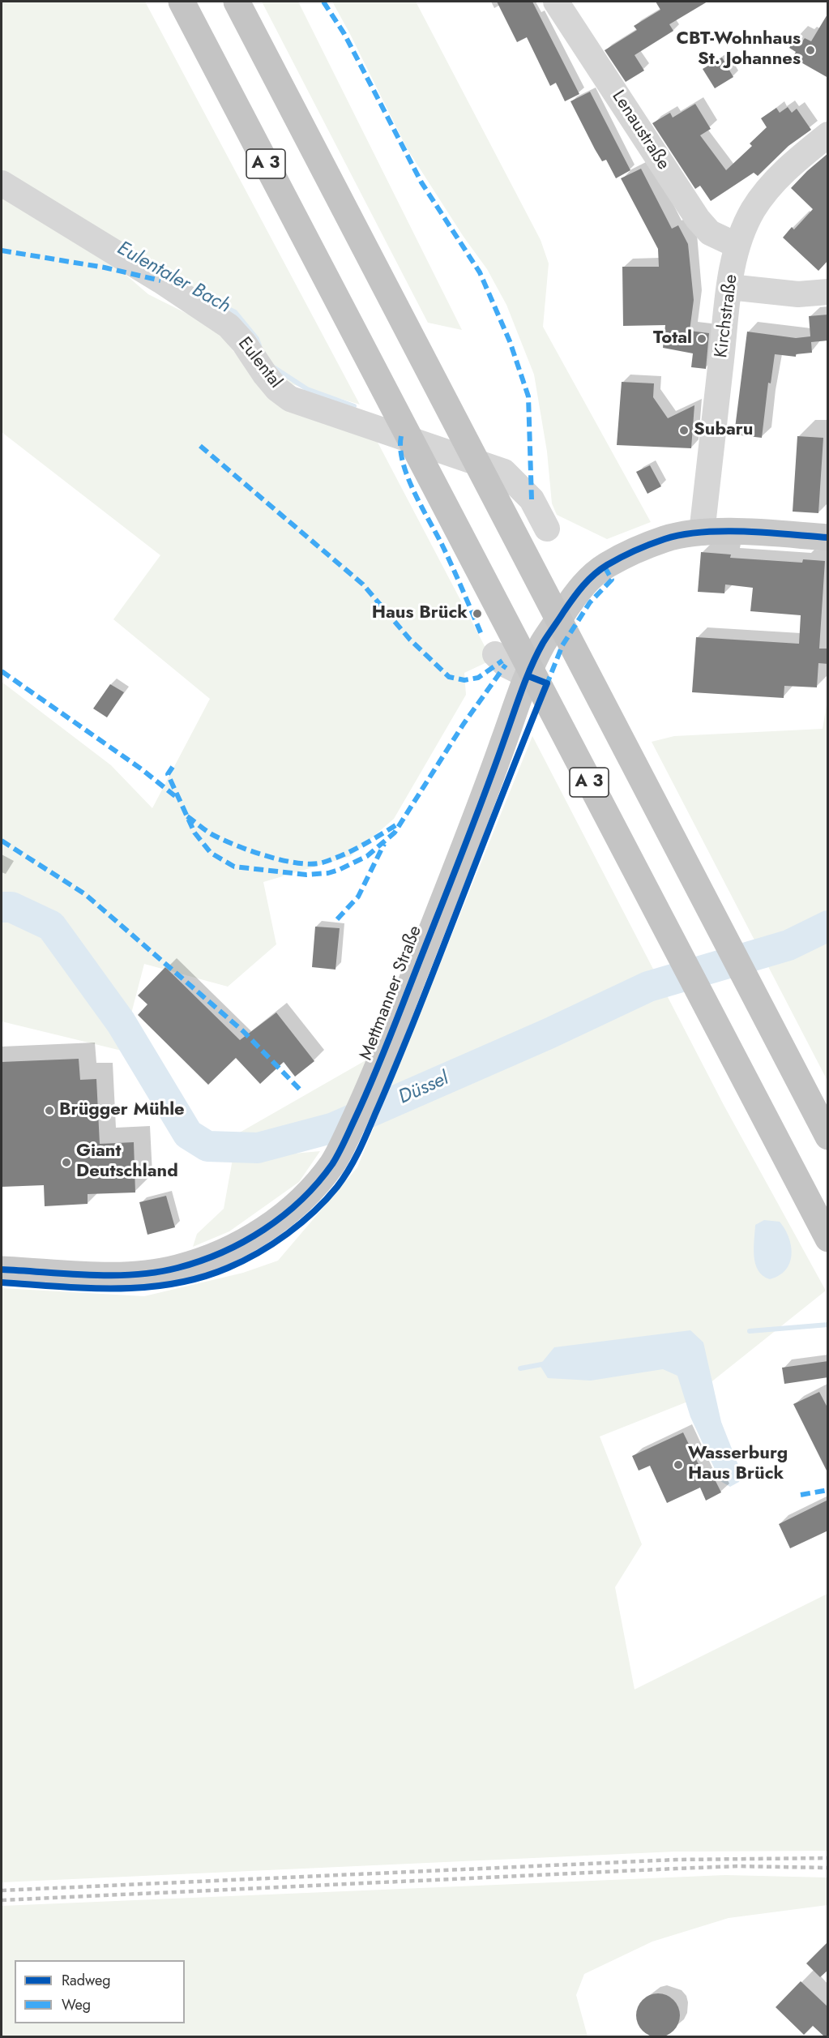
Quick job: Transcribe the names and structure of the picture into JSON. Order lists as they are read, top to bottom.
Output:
{
  "streets": {
    "highway": ["A 3"],
    "main road": ["Mettmanner Straße"],
    "street": ["Lenaustraße", "Kirchstraße", "Eulental"]
  },
  "crossings": [
    ["Lenaustraße", "Kirchstraße"],
    ["Kirchstraße", "Mettmanner Straße"]
  ],
  "water": ["Eulentaler Bach", "Düssel"],
  "places": [
    "CBT-Wohnhaus St. Johannes",
    "Total",
    "Subaru",
    "Haus Brück",
    "Brügger Mühle",
    "Giant Deutschland",
    "Wasserburg Haus Brück"
  ],
  "legend": ["Radweg", "Weg"]
}
